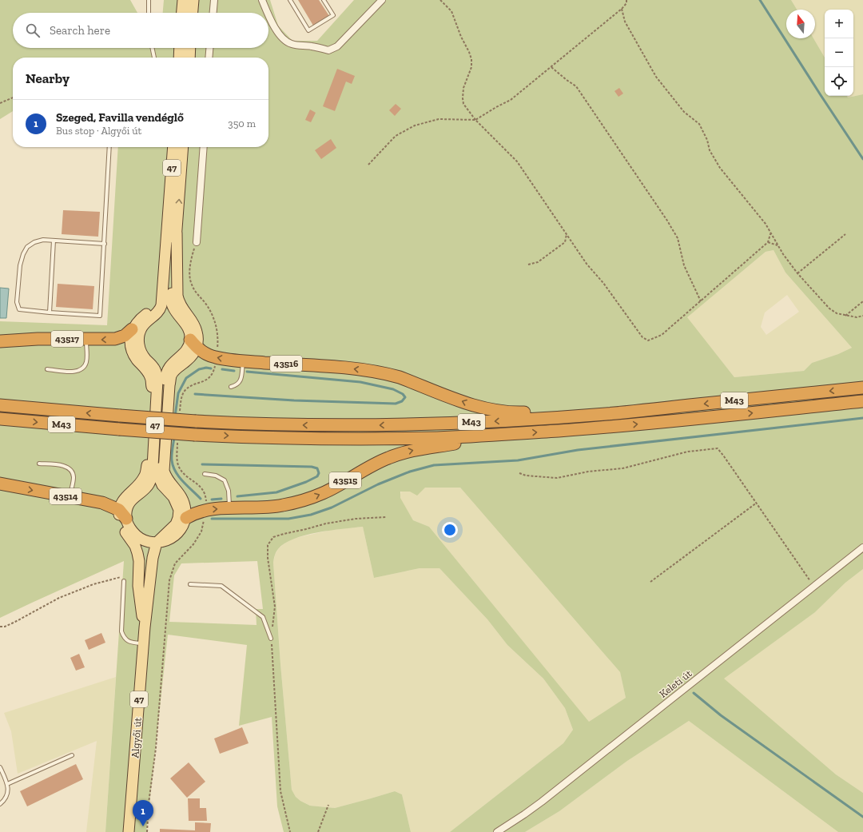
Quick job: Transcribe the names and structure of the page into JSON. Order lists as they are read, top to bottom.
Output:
{
  "streets": {
    "highway": [
      "43517",
      "43516",
      "M43",
      "43515",
      "43514"
    ],
    "main road": ["47", "Algyői út"],
    "street": ["Keleti út"]
  },
  "crossings": [
    ["47", "43517"],
    ["47", "43516"],
    ["47", "43515"],
    ["47", "43514"],
    ["47", "Algyői út"],
    ["43516", "M43"],
    ["M43", "43515"]
  ],
  "north": "top",
  "page": {
    "map_buttons": ["+", "−"],
    "search": "Search here",
    "heading": "Nearby",
    "list": [
      {
        "mark": "1",
        "name": "Szeged, Favilla vendéglő",
        "note": "Bus stop · Algyői út",
        "value": "350 m"
      }
    ],
    "pins": "1"
  }
}
